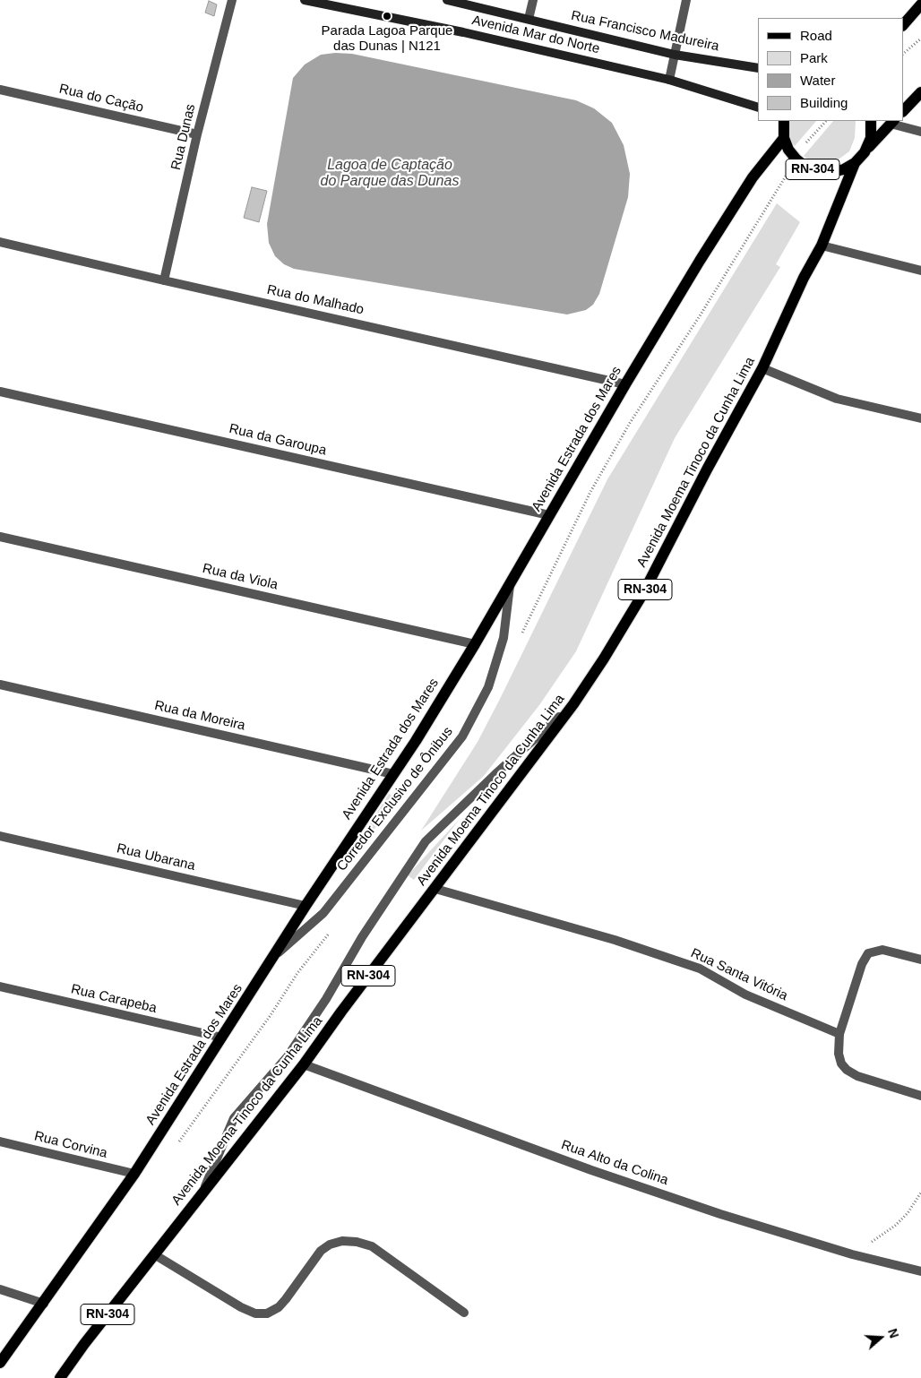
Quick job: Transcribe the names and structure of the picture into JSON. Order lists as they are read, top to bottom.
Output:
{
  "streets": {
    "main road": ["RN-304", "Avenida Estrada dos Mares", "Avenida Moema Tinoco da Cunha Lima"],
    "street": [
      "Rua Francisco Madureira",
      "Avenida Mar do Norte",
      "Rua do Cação",
      "Rua Dunas",
      "Rua do Malhado",
      "Rua da Garoupa",
      "Rua da Viola",
      "Rua da Moreira",
      "Corredor Exclusivo de Ônibus",
      "Rua Ubarana",
      "Rua Santa Vitória",
      "Rua Carapeba",
      "Rua Corvina",
      "Rua Alto da Colina"
    ]
  },
  "crossings": [
    ["Rua do Cação", "Rua Dunas"],
    ["Rua Dunas", "Rua do Malhado"],
    ["RN-304", "Avenida Estrada dos Mares"],
    ["RN-304", "Avenida Moema Tinoco da Cunha Lima"],
    ["Rua do Malhado", "Avenida Estrada dos Mares"],
    ["Avenida Estrada dos Mares", "Rua da Garoupa"],
    ["Avenida Estrada dos Mares", "Rua da Viola"],
    ["Avenida Estrada dos Mares", "Rua da Moreira"],
    ["Avenida Estrada dos Mares", "Corredor Exclusivo de Ônibus"],
    ["Avenida Estrada dos Mares", "Rua Ubarana"],
    ["Avenida Estrada dos Mares", "Rua Carapeba"],
    ["Avenida Estrada dos Mares", "Rua Corvina"],
    ["Avenida Moema Tinoco da Cunha Lima", "Rua Santa Vitória"],
    ["Avenida Moema Tinoco da Cunha Lima", "Rua Alto da Colina"]
  ],
  "water": ["Lagoa de Captação do Parque das Dunas"],
  "places": ["Parada Lagoa Parque das Dunas | N121"],
  "legend": [
    "Road",
    "Park",
    "Water",
    "Building"
  ],
  "north": "right"
}
